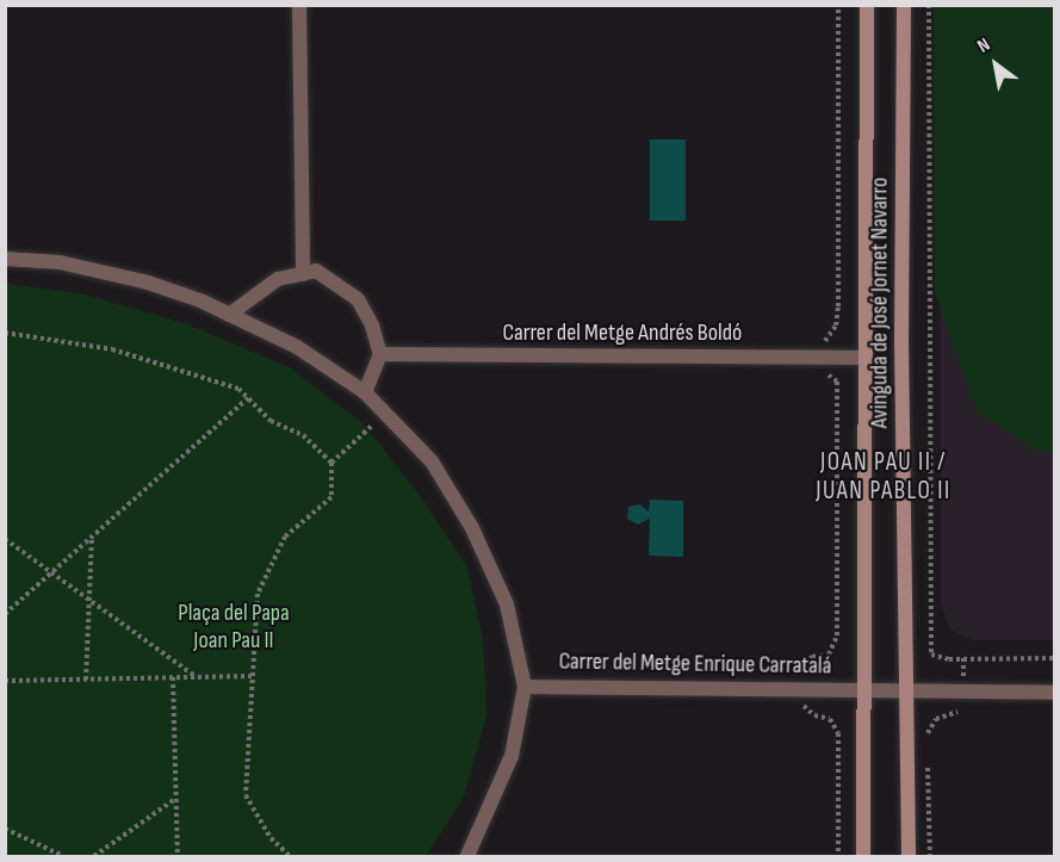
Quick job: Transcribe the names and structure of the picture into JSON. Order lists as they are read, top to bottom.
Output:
{
  "streets": {
    "street": ["Avinguda de José Jornet Navarro", "Carrer del Metge Andrés Boldó", "Carrer del Metge Enrique Carratalá"]
  },
  "crossings": [
    ["Avinguda de José Jornet Navarro", "Carrer del Metge Andrés Boldó"],
    ["Avinguda de José Jornet Navarro", "Carrer del Metge Enrique Carratalá"]
  ],
  "districts": ["JOAN PAU II / JUAN PABLO II"],
  "parks": ["Plaça del Papa Joan Pau II"],
  "north": "top left"
}
